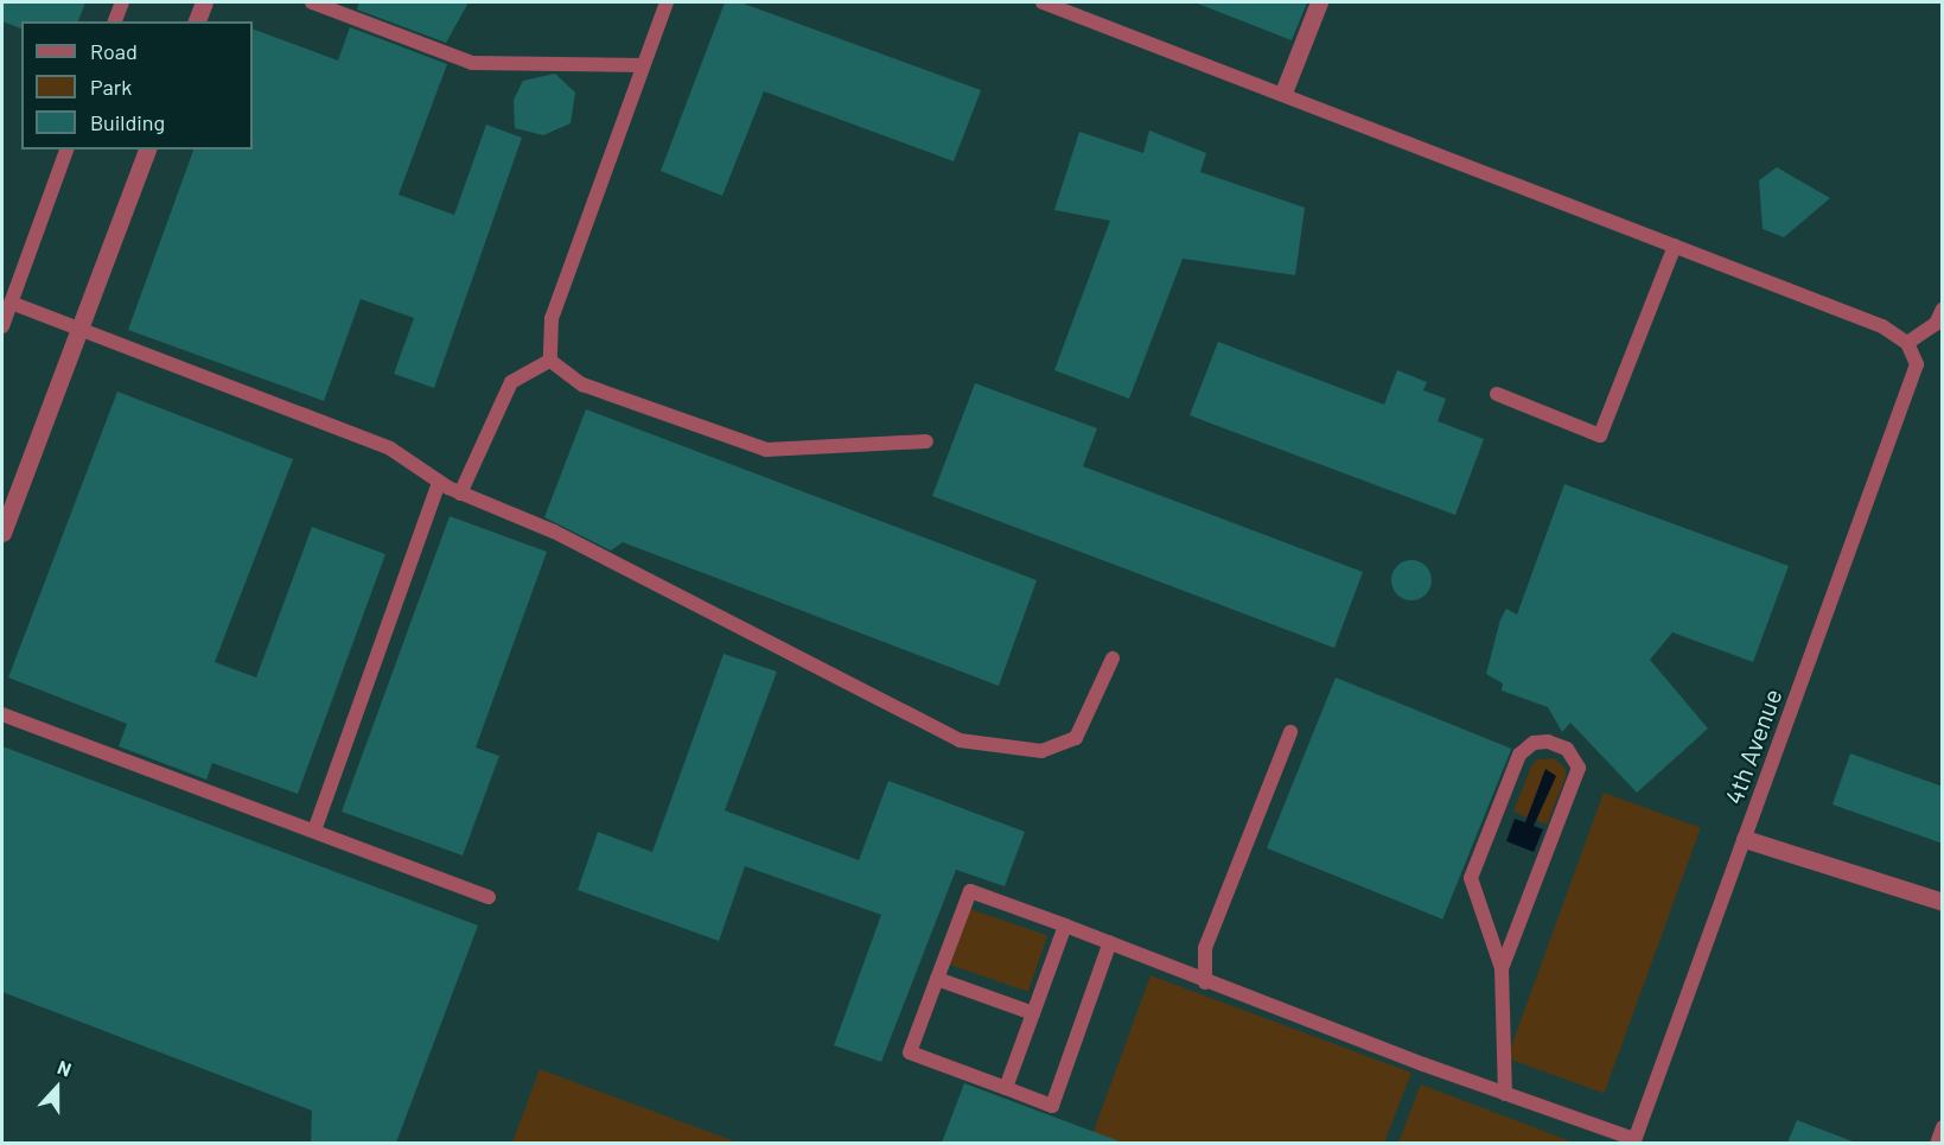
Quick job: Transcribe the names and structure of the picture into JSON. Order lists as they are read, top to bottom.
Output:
{
  "streets": {
    "lane": ["4th Avenue"]
  },
  "legend": ["Road", "Park", "Building"],
  "north": "top"
}
